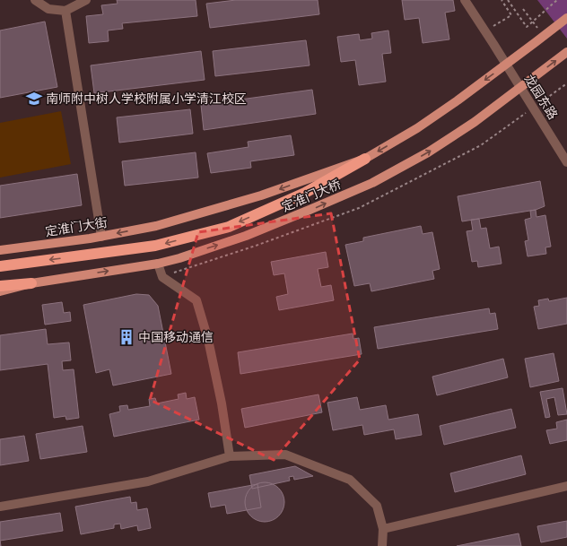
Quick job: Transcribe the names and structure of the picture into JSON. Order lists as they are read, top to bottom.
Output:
{
  "streets": {
    "main road": ["定淮门大桥", "定淮门大街"],
    "street": ["龙园东路"]
  },
  "crossings": [
    ["定淮门大桥", "定淮门大街"]
  ],
  "one_way": ["定淮门大街"],
  "places": {
    "school or university": ["南师附中树人学校附属小学清江校区"],
    "building": ["中国移动通信"]
  }
}
